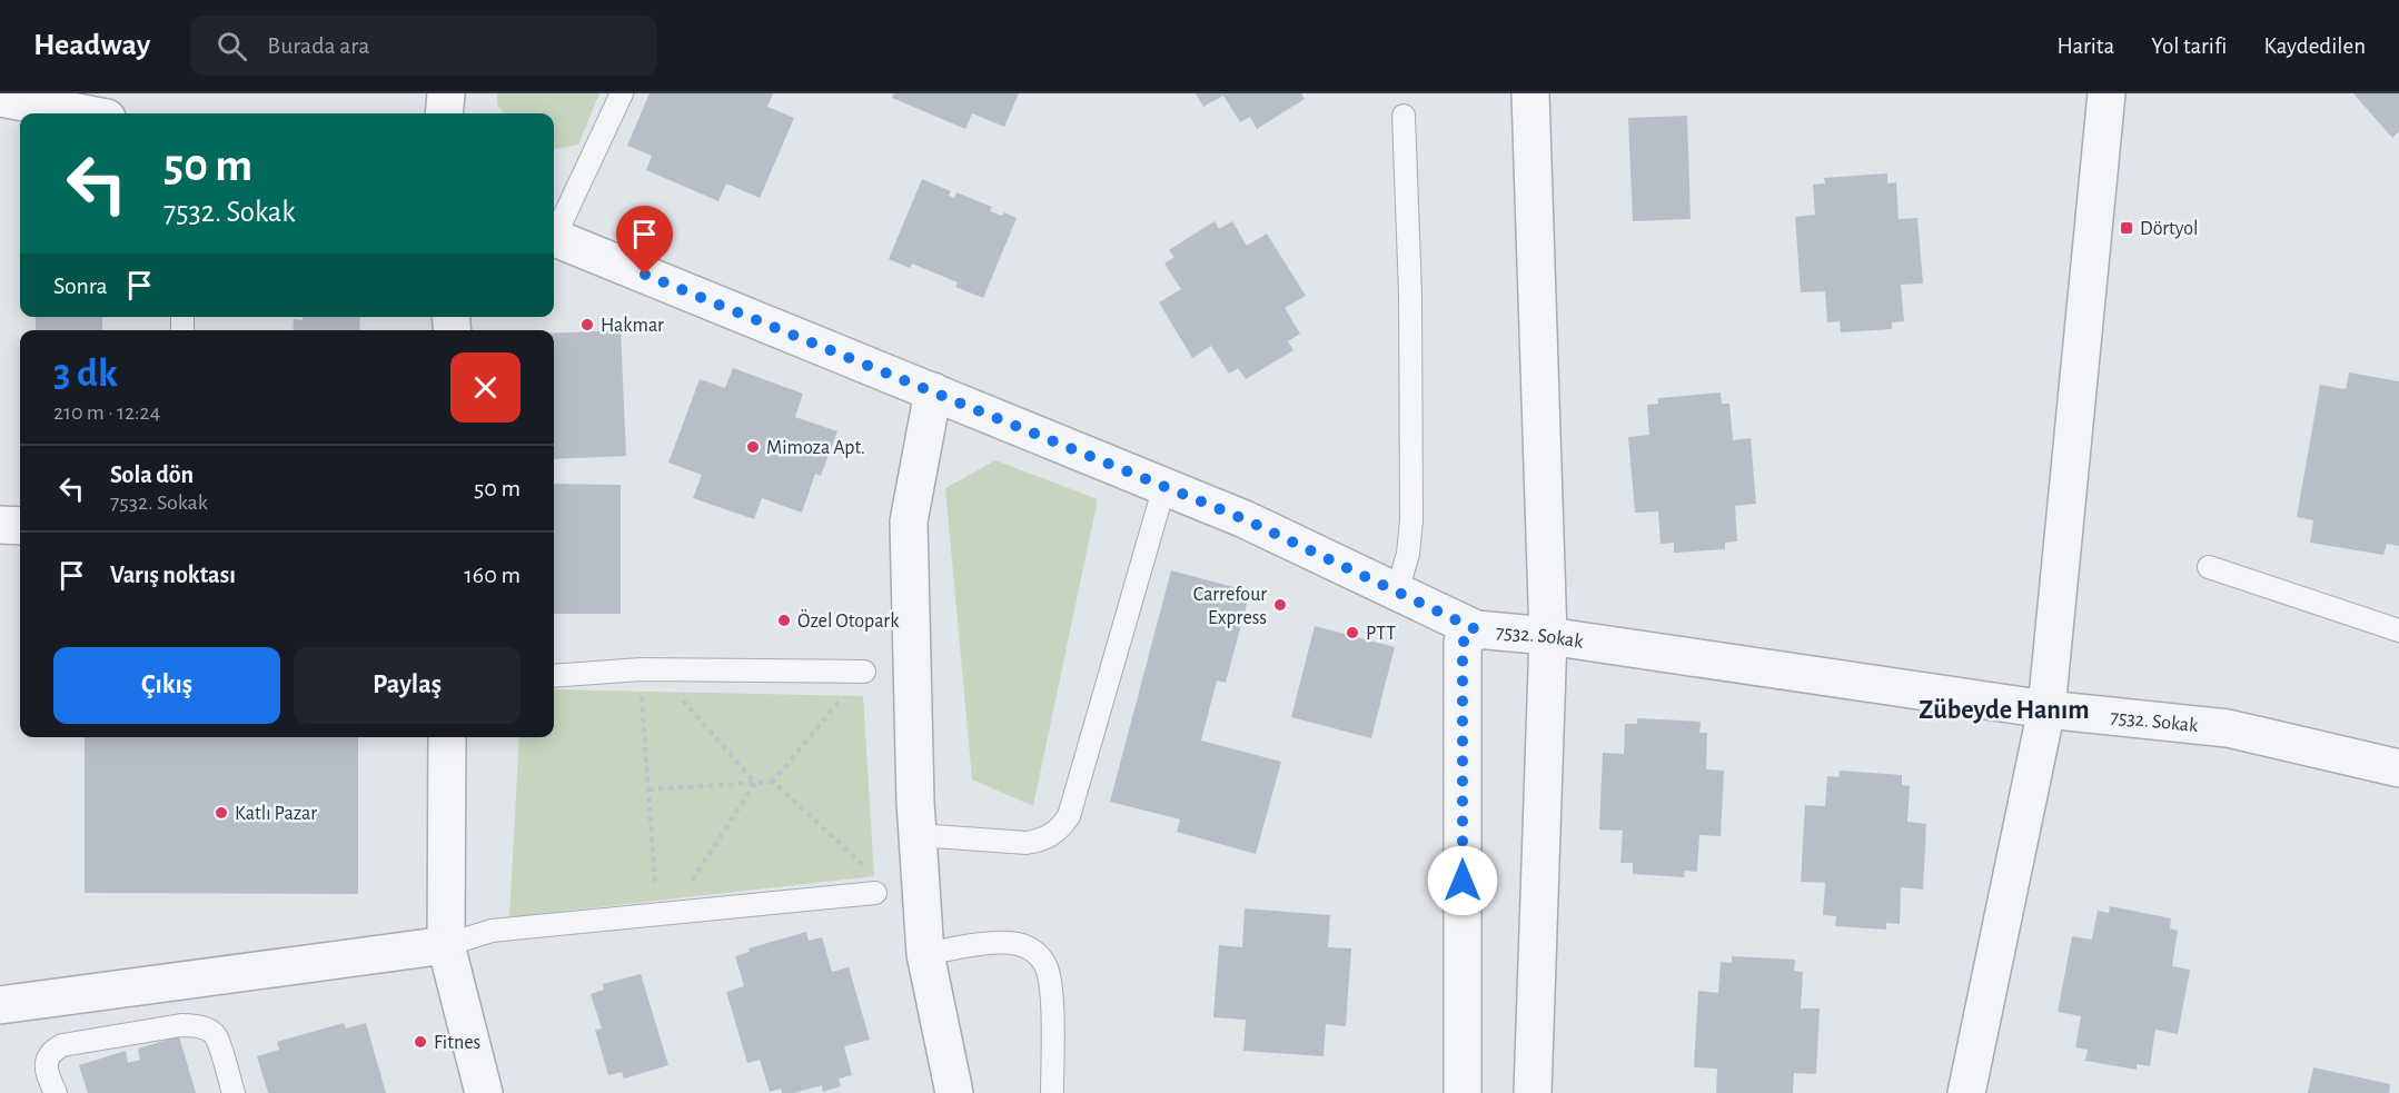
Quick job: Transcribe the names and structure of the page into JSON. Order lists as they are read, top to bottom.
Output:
{
  "streets": {
    "street": ["7532. Sokak"]
  },
  "districts": ["Zübeyde Hanım"],
  "places": {
    "transit": ["Dörtyol"],
    "other": [
      "Hakmar",
      "Mimoza Apt.",
      "Carrefour Express",
      "Özel Otopark",
      "PTT",
      "Katlı Pazar",
      "Fitnes"
    ]
  },
  "page": {
    "header": "Headway",
    "search": "Burada ara",
    "nav": ["Harita", "Yol tarifi", "Kaydedilen"],
    "turn": ["50 m", "7532. Sokak"],
    "then": "Sonra",
    "heading": ["3 dk", "210 m · 12:24"],
    "list": [
      {
        "name": "Sola dön",
        "note": "7532. Sokak",
        "value": "50 m"
      },
      {
        "name": "Varış noktası",
        "value": "160 m"
      }
    ],
    "buttons": ["Çıkış", "Paylaş"]
  }
}
